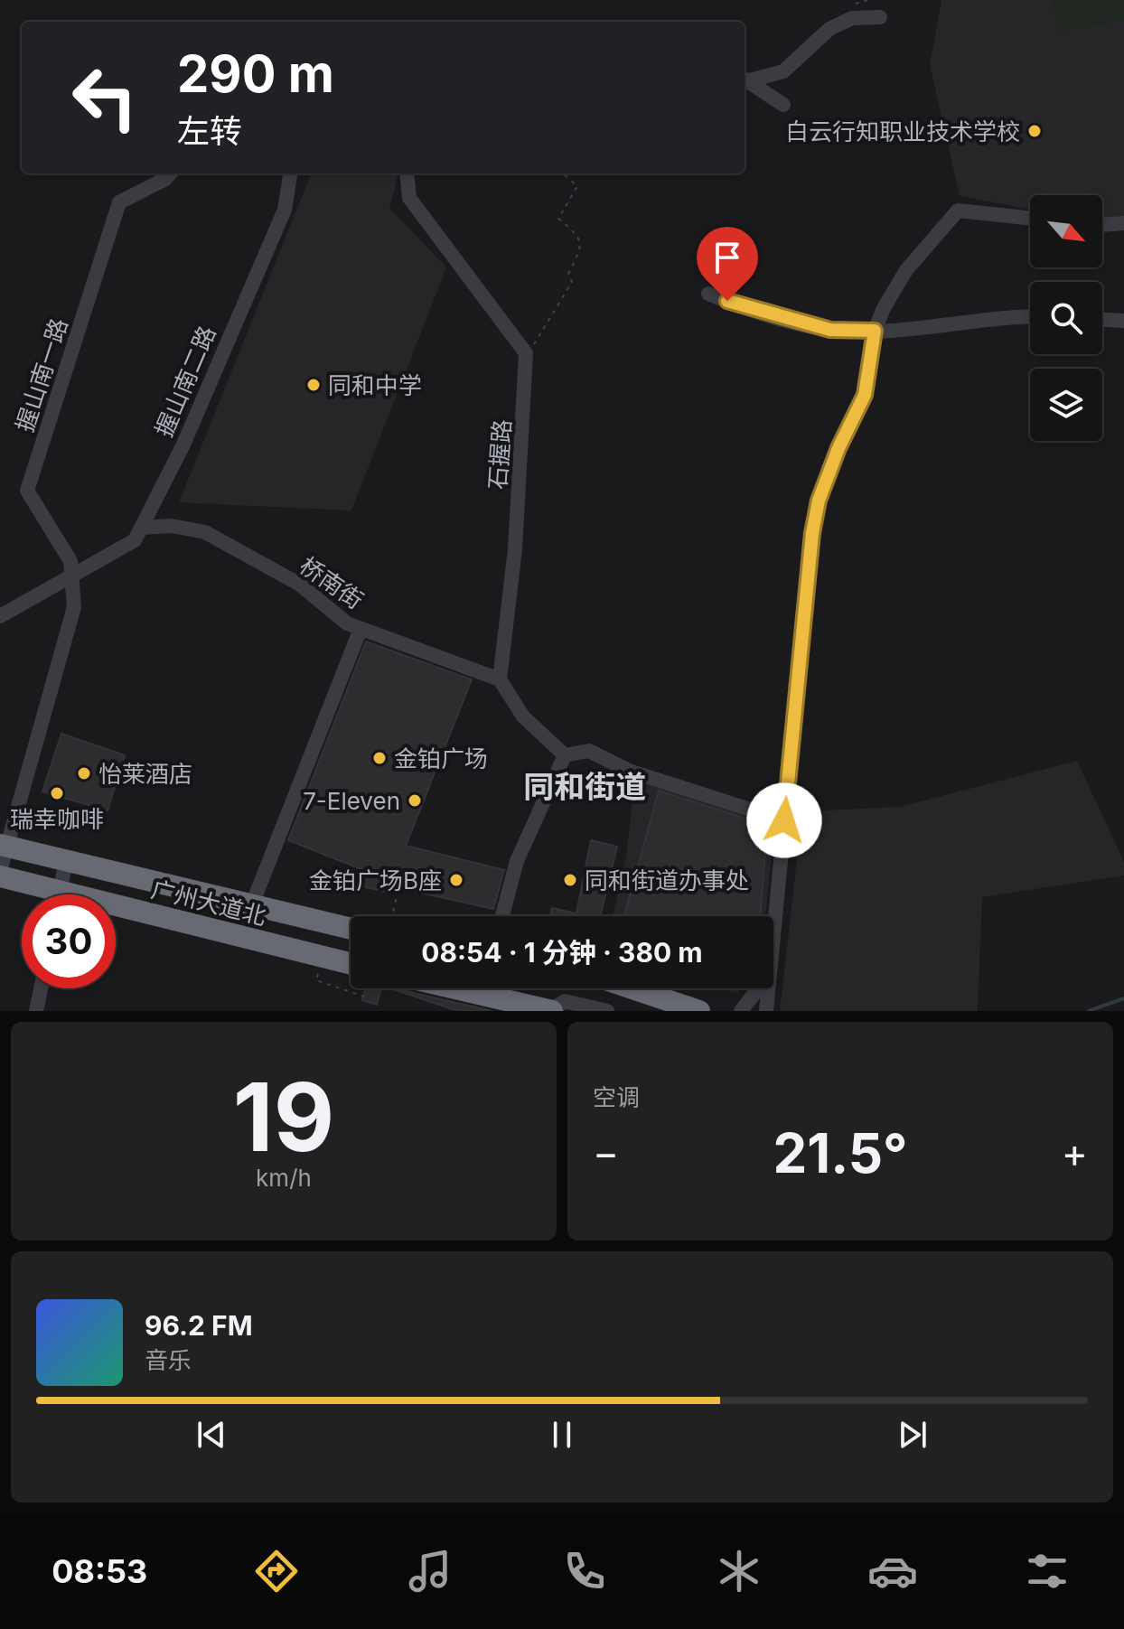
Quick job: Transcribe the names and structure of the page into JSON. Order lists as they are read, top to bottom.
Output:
{
  "streets": {
    "highway": ["广州大道北"],
    "street": [
      "握山南一路",
      "握山南二路",
      "石握路",
      "桥南街"
    ]
  },
  "crossings": [
    ["握山南一路", "握山南二路"],
    ["握山南一路", "广州大道北"],
    ["握山南二路", "桥南街"],
    ["石握路", "桥南街"]
  ],
  "districts": ["同和街道"],
  "places": [
    "白云行知职业技术学校",
    "同和中学",
    "金铂广场",
    "怡莱酒店",
    "瑞幸咖啡",
    "7-Eleven",
    "金铂广场B座",
    "同和街道办事处"
  ],
  "north": "bottom right",
  "page": {
    "turn": ["290 m", "左转"],
    "limit": "30",
    "trip": "08:54 · 1 分钟 · 380 m",
    "tile": [
      ["19", "km/h"],
      "空调"
    ],
    "heat": ["−", "21.5°", "+"],
    "song": ["96.2 FM", "音乐"],
    "tabs": "08:53"
  }
}
